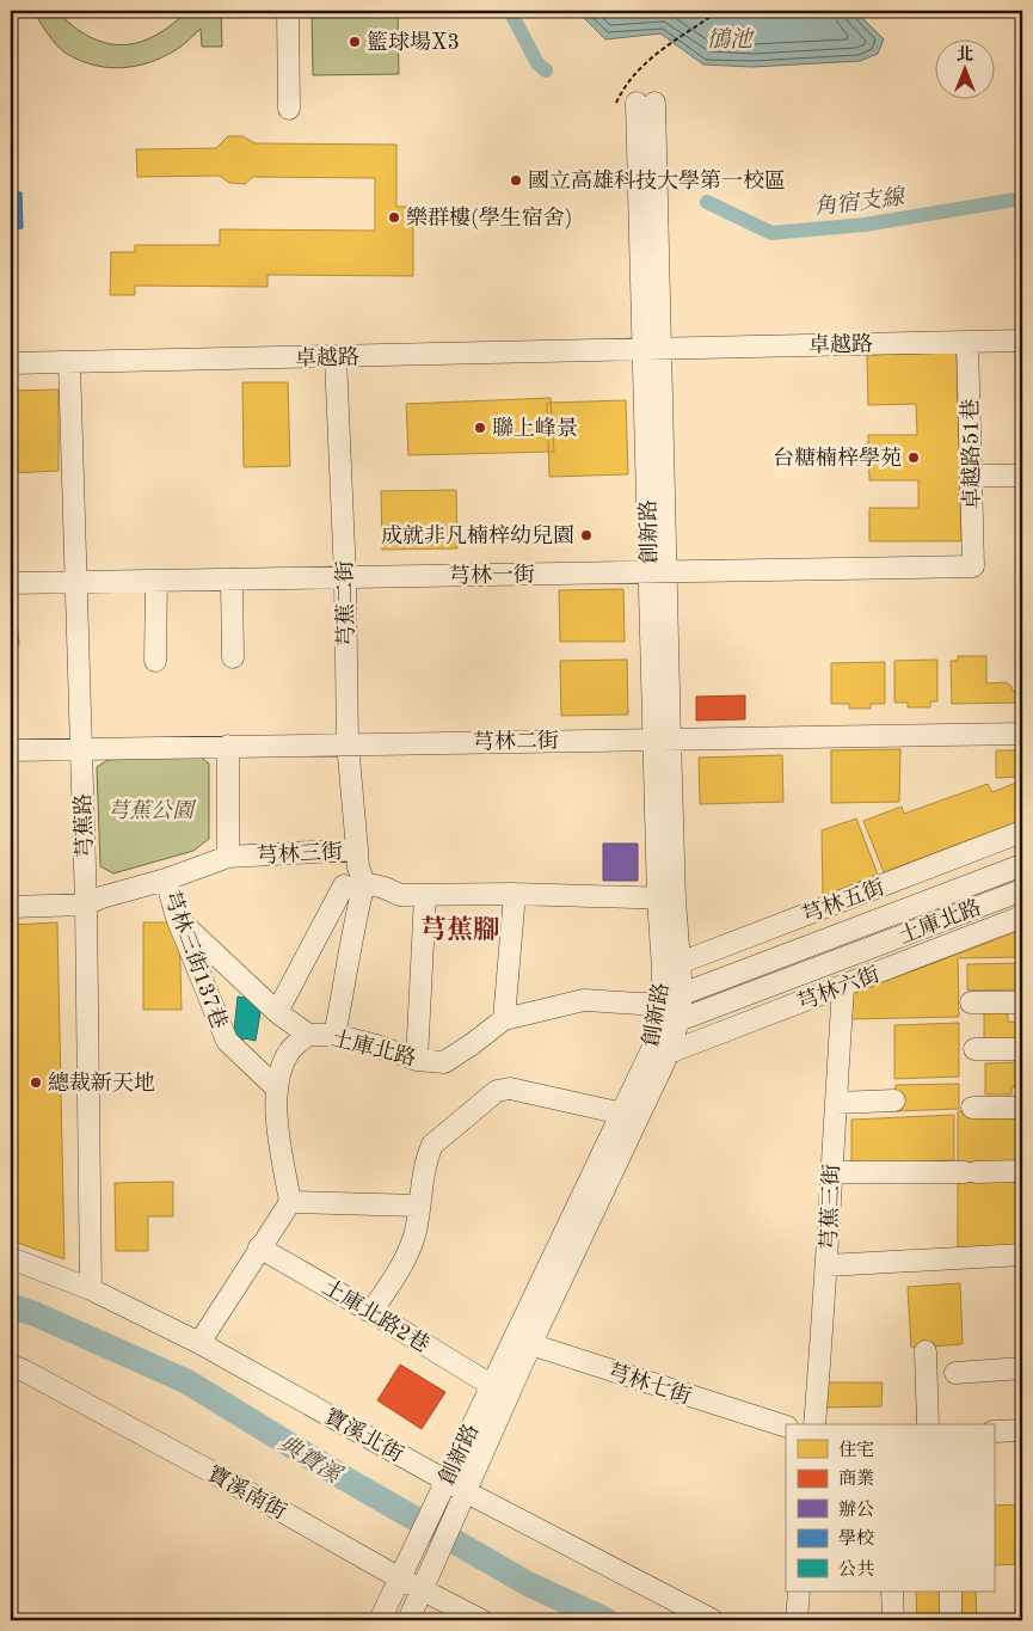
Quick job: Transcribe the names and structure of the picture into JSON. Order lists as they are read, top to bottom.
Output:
{
  "streets": {
    "street": [
      "卓越路",
      "卓越路51巷",
      "創新路",
      "芎林一街",
      "芎蕉二街",
      "芎林二街",
      "芎蕉路",
      "芎林三街",
      "芎林五街",
      "土庫北路",
      "芎林三街137巷",
      "芎林六街",
      "芎蕉三街",
      "土庫北路2巷",
      "芎林七街",
      "寶溪北街",
      "寶溪南街"
    ]
  },
  "crossings": [
    ["卓越路", "卓越路51巷"],
    ["卓越路", "創新路"],
    ["卓越路", "芎蕉二街"],
    ["卓越路", "芎蕉路"],
    ["卓越路51巷", "芎林一街"],
    ["創新路", "芎林一街"],
    ["創新路", "芎林二街"],
    ["創新路", "芎林三街"],
    ["創新路", "芎林五街"],
    ["創新路", "土庫北路"],
    ["創新路", "芎林六街"],
    ["創新路", "土庫北路2巷"],
    ["創新路", "芎林七街"],
    ["創新路", "寶溪北街"],
    ["創新路", "寶溪南街"],
    ["芎林一街", "芎蕉二街"],
    ["芎林一街", "芎蕉路"],
    ["芎蕉二街", "芎林二街"],
    ["芎蕉二街", "芎林三街"],
    ["芎林二街", "芎蕉路"],
    ["芎蕉路", "芎林三街"],
    ["芎蕉路", "寶溪北街"],
    ["芎林三街", "芎林三街137巷"],
    ["土庫北路", "芎林三街137巷"],
    ["芎林六街", "芎蕉三街"]
  ],
  "districts": ["芎蕉腳"],
  "water": ["鴴池", "角宿支線", "典寶溪"],
  "parks": ["芎蕉公園"],
  "places": [
    "籃球場X3",
    "國立高雄科技大學第一校區",
    "樂群樓(學生宿舍)",
    "聯上峰景",
    "台糖楠梓學苑",
    "成就非凡楠梓幼兒園",
    "總裁新天地"
  ],
  "legend": [
    "住宅",
    "商業",
    "辦公",
    "學校",
    "公共"
  ],
  "north": "top"
}
